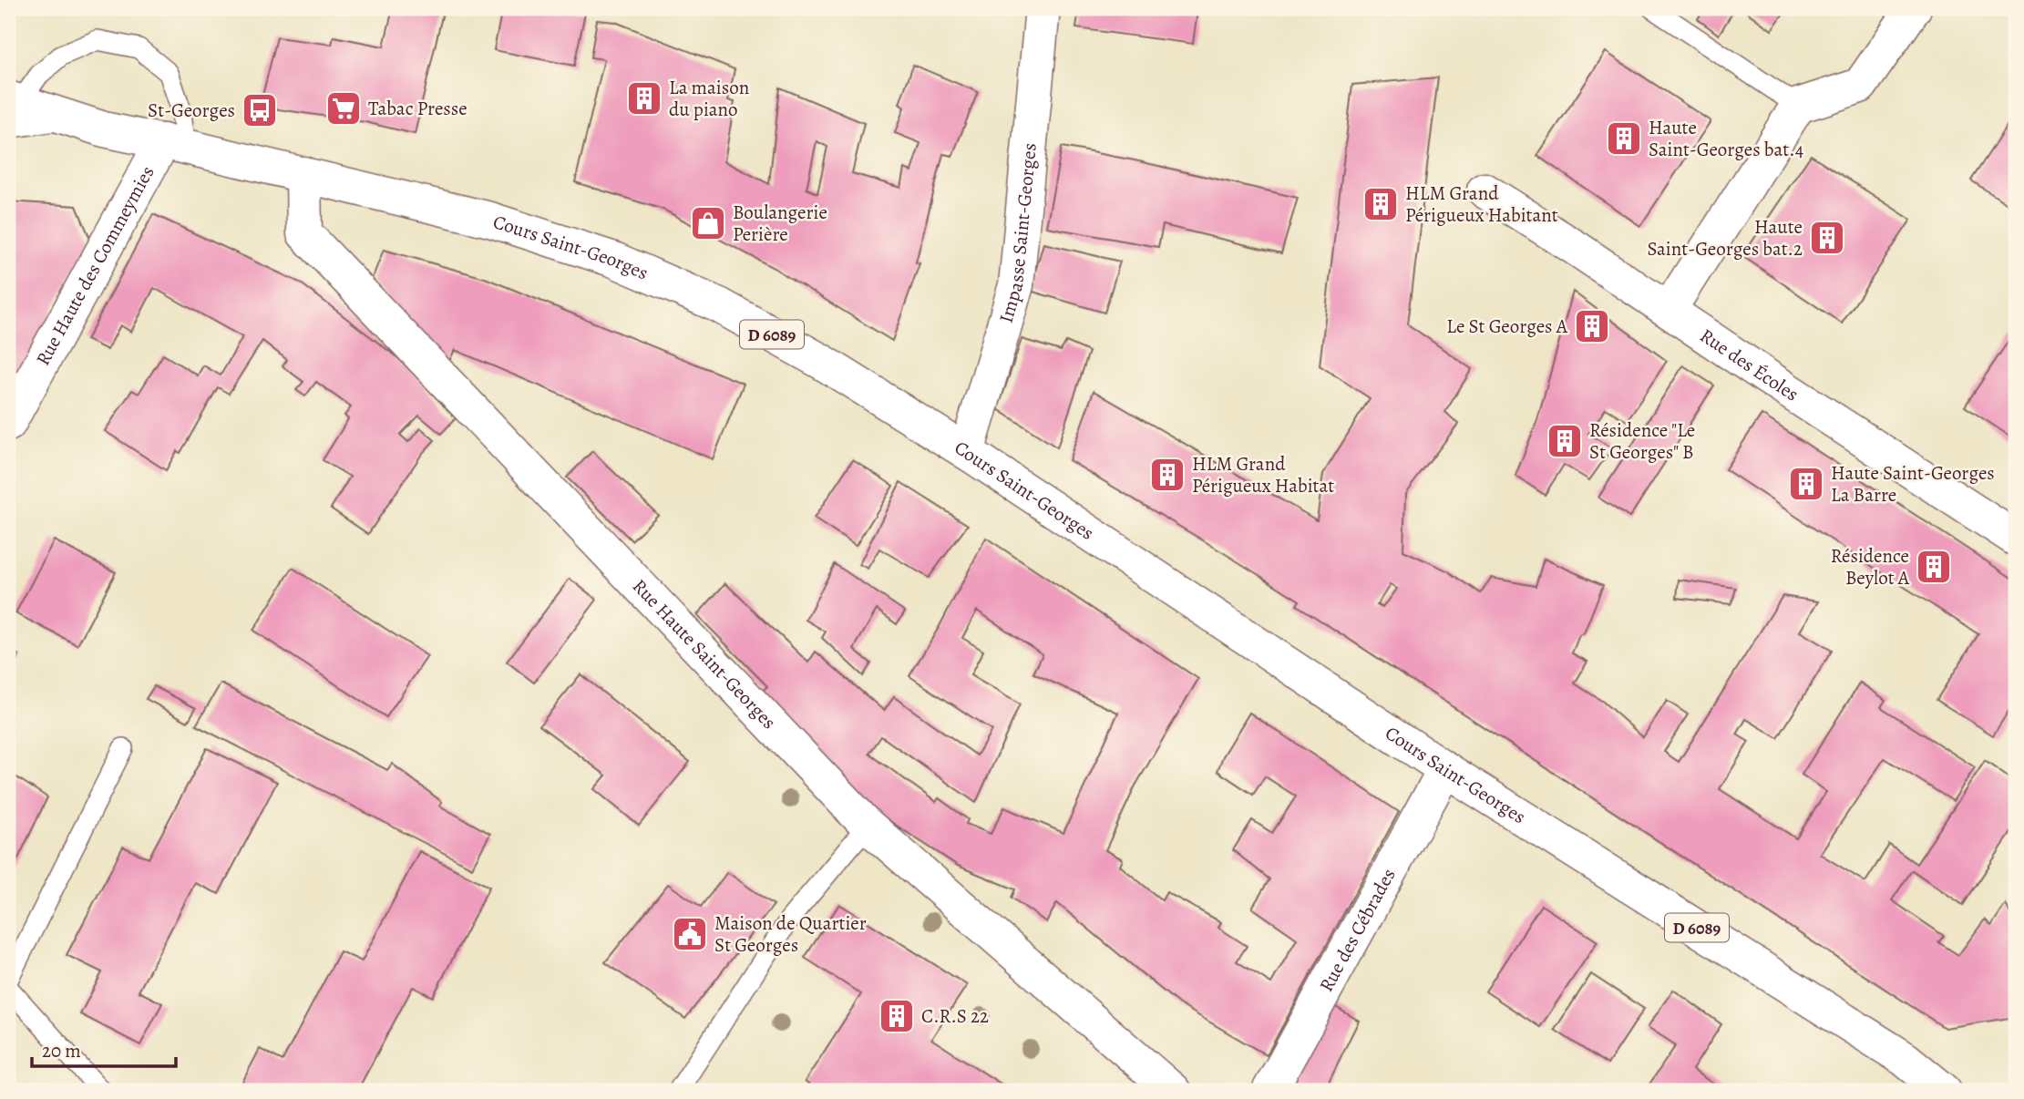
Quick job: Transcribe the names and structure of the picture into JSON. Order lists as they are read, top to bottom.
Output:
{
  "streets": {
    "street": [
      "Impasse Saint-Georges",
      "Cours Saint-Georges",
      "Rue Haute des Commeymies",
      "D 6089",
      "Rue des Écoles",
      "Rue Haute Saint-Georges",
      "Rue des Cébrades"
    ]
  },
  "crossings": [
    ["Impasse Saint-Georges", "Cours Saint-Georges"],
    ["Cours Saint-Georges", "Rue Haute des Commeymies"],
    ["Cours Saint-Georges", "Rue Haute Saint-Georges"],
    ["Cours Saint-Georges", "Rue des Cébrades"]
  ],
  "places": {
    "building": [
      "La maison du piano",
      "Haute Saint-Georges bat.4",
      "HLM Grand Périgueux Habitant",
      "Haute Saint-Georges bat.2",
      "Le St Georges A",
      "Résidence \"Le St Georges\" B",
      "HLM Grand Périgueux Habitat",
      "Haute Saint-Georges La Barre",
      "Résidence Beylot A",
      "C.R.S 22"
    ],
    "supermarket": ["Tabac Presse"],
    "bus stop": ["St-Georges"],
    "shop": ["Boulangerie Perière"],
    "public building": ["Maison de Quartier St Georges"]
  },
  "scale_bar": "20 m"
}
